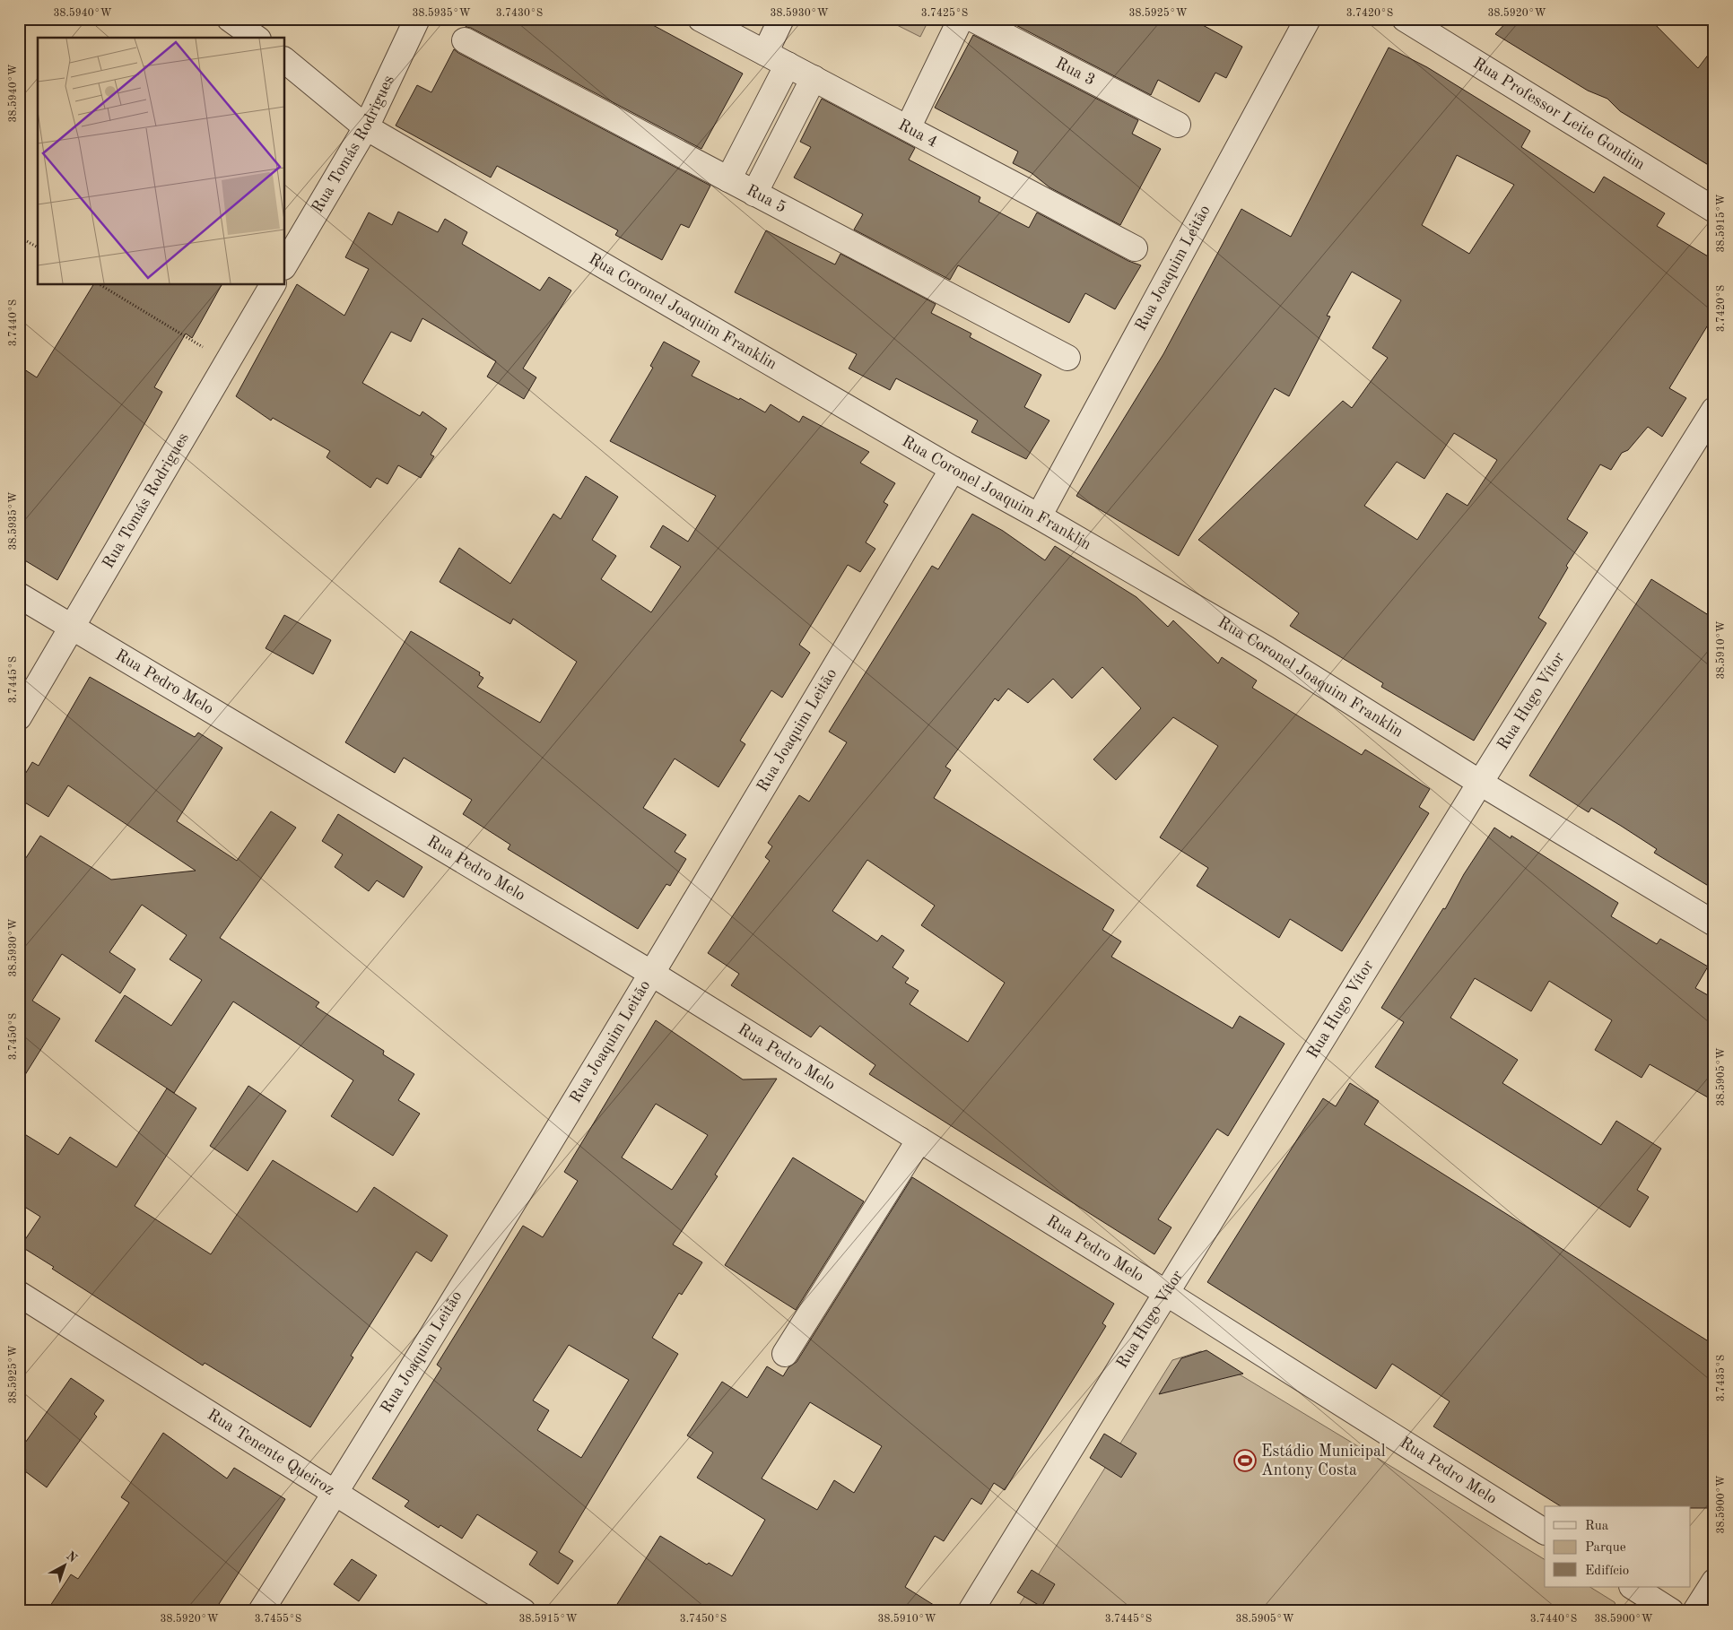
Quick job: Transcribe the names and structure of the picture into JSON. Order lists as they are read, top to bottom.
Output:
{
  "streets": {
    "street": [
      "Rua 3",
      "Rua Professor Leite Gondim",
      "Rua 4",
      "Rua Tomás Rodrigues",
      "Rua 5",
      "Rua Joaquim Leitão",
      "Rua Coronel Joaquim Franklin",
      "Rua Pedro Melo",
      "Rua Hugo Vítor",
      "Rua Tenente Queiroz"
    ]
  },
  "crossings": [
    ["Rua Tomás Rodrigues", "Rua Coronel Joaquim Franklin"],
    ["Rua Tomás Rodrigues", "Rua Pedro Melo"],
    ["Rua Joaquim Leitão", "Rua Coronel Joaquim Franklin"],
    ["Rua Joaquim Leitão", "Rua Pedro Melo"],
    ["Rua Joaquim Leitão", "Rua Tenente Queiroz"],
    ["Rua Coronel Joaquim Franklin", "Rua Hugo Vítor"],
    ["Rua Pedro Melo", "Rua Hugo Vítor"]
  ],
  "places": {
    "sports": ["Estádio Municipal Antony Costa"]
  },
  "legend": ["Rua", "Parque", "Edifício"],
  "north": "top right",
  "coordinates": [
    "38.5940°W",
    "38.5935°W",
    "3.7430°S",
    "38.5930°W",
    "3.7425°S",
    "38.5925°W",
    "3.7420°S",
    "38.5920°W",
    "38.5915°W",
    "3.7440°S",
    "38.5910°W",
    "3.7445°S",
    "3.7450°S",
    "38.5905°W",
    "3.7435°S",
    "38.5900°W",
    "3.7455°S"
  ]
}
